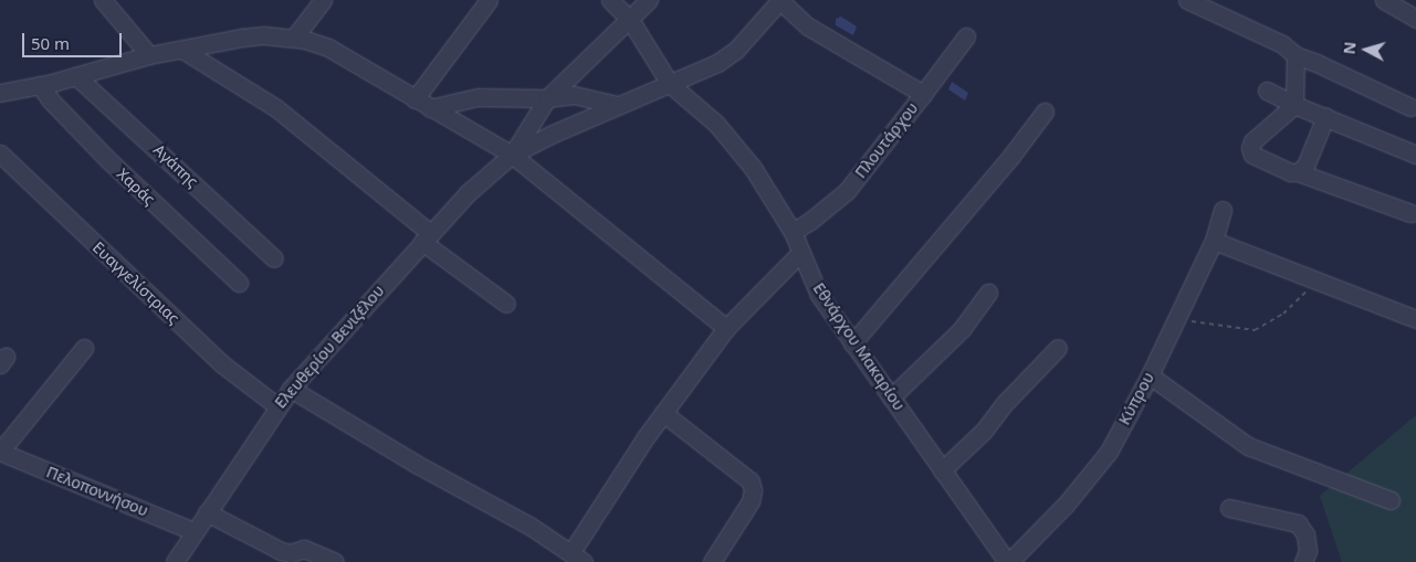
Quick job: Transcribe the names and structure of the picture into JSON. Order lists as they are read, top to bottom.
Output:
{
  "streets": {
    "street": [
      "Πλουτάρχου",
      "Αγάπης",
      "Χαράς",
      "Ευαγγελίστριας",
      "Ελευθερίου Βενιζέλου",
      "Εθνάρχου Μακαρίου",
      "Κύπρου",
      "Πελοποννήσου"
    ]
  },
  "crossings": [
    ["Πλουτάρχου", "Εθνάρχου Μακαρίου"],
    ["Ευαγγελίστριας", "Ελευθερίου Βενιζέλου"],
    ["Ελευθερίου Βενιζέλου", "Πελοποννήσου"],
    ["Εθνάρχου Μακαρίου", "Κύπρου"]
  ],
  "scale_bar": "50 m",
  "north": "left"
}
